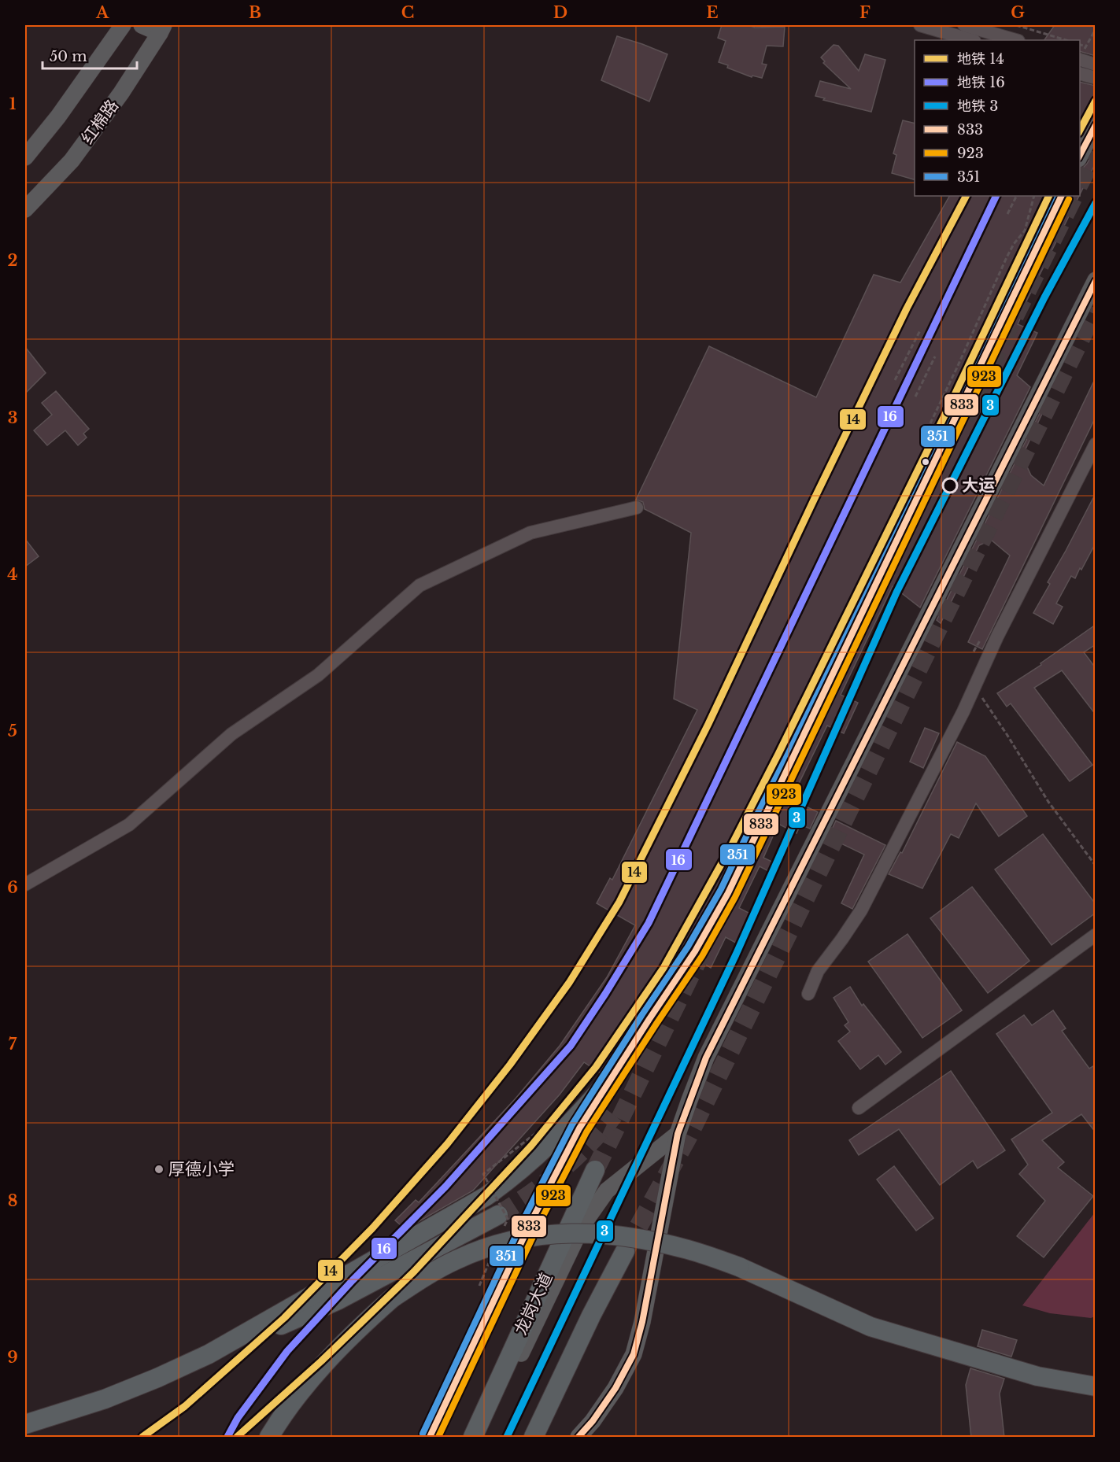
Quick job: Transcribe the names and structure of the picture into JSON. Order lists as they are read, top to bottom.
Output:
{
  "streets": {
    "highway": ["龙岗大道"],
    "main road": ["红棉路"]
  },
  "places": ["大运", "厚德小学"],
  "lines": [
    "metro line 14",
    "transit line 833",
    "metro line 16",
    "transit line 351",
    "transit line 923",
    "metro line 3"
  ],
  "legend": [
    "地铁 14",
    "地铁 16",
    "地铁 3",
    "833",
    "923",
    "351"
  ],
  "scale_bar": "50 m",
  "grid": {
    "columns": [
      "A",
      "B",
      "C",
      "D",
      "E",
      "F",
      "G"
    ],
    "rows": [
      "1",
      "2",
      "3",
      "4",
      "5",
      "6",
      "7",
      "8",
      "9"
    ]
  }
}
